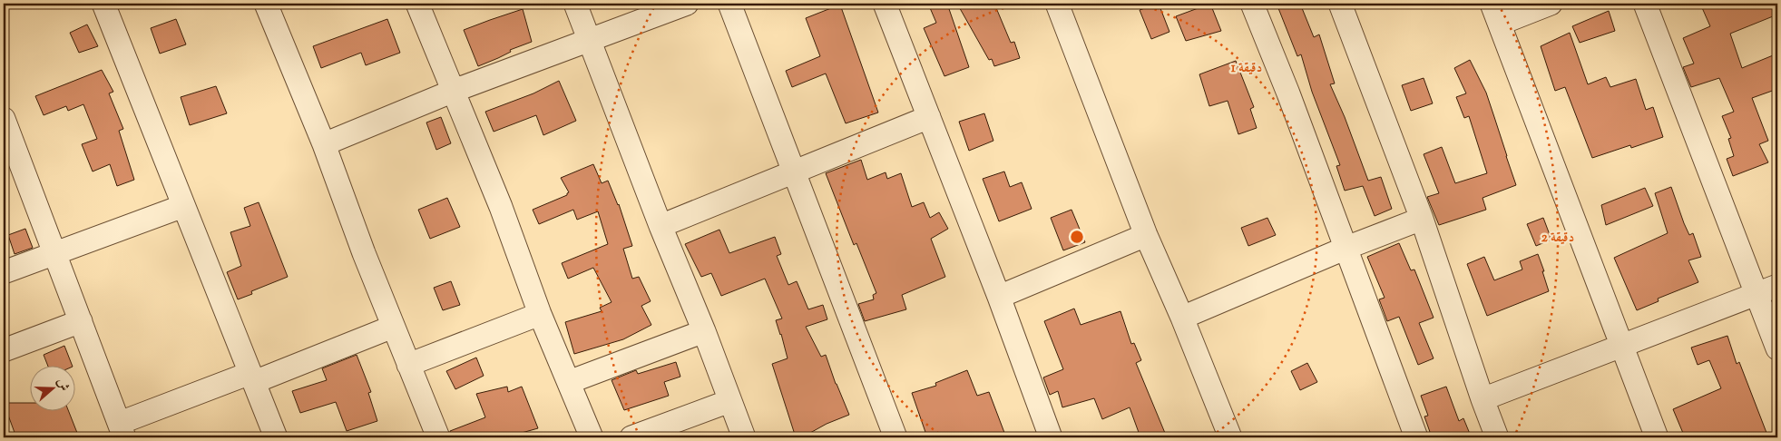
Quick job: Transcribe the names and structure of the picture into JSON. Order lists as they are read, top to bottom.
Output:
{
  "north": "right",
  "rings": ["1 دقيقة", "2 دقيقة"]
}
